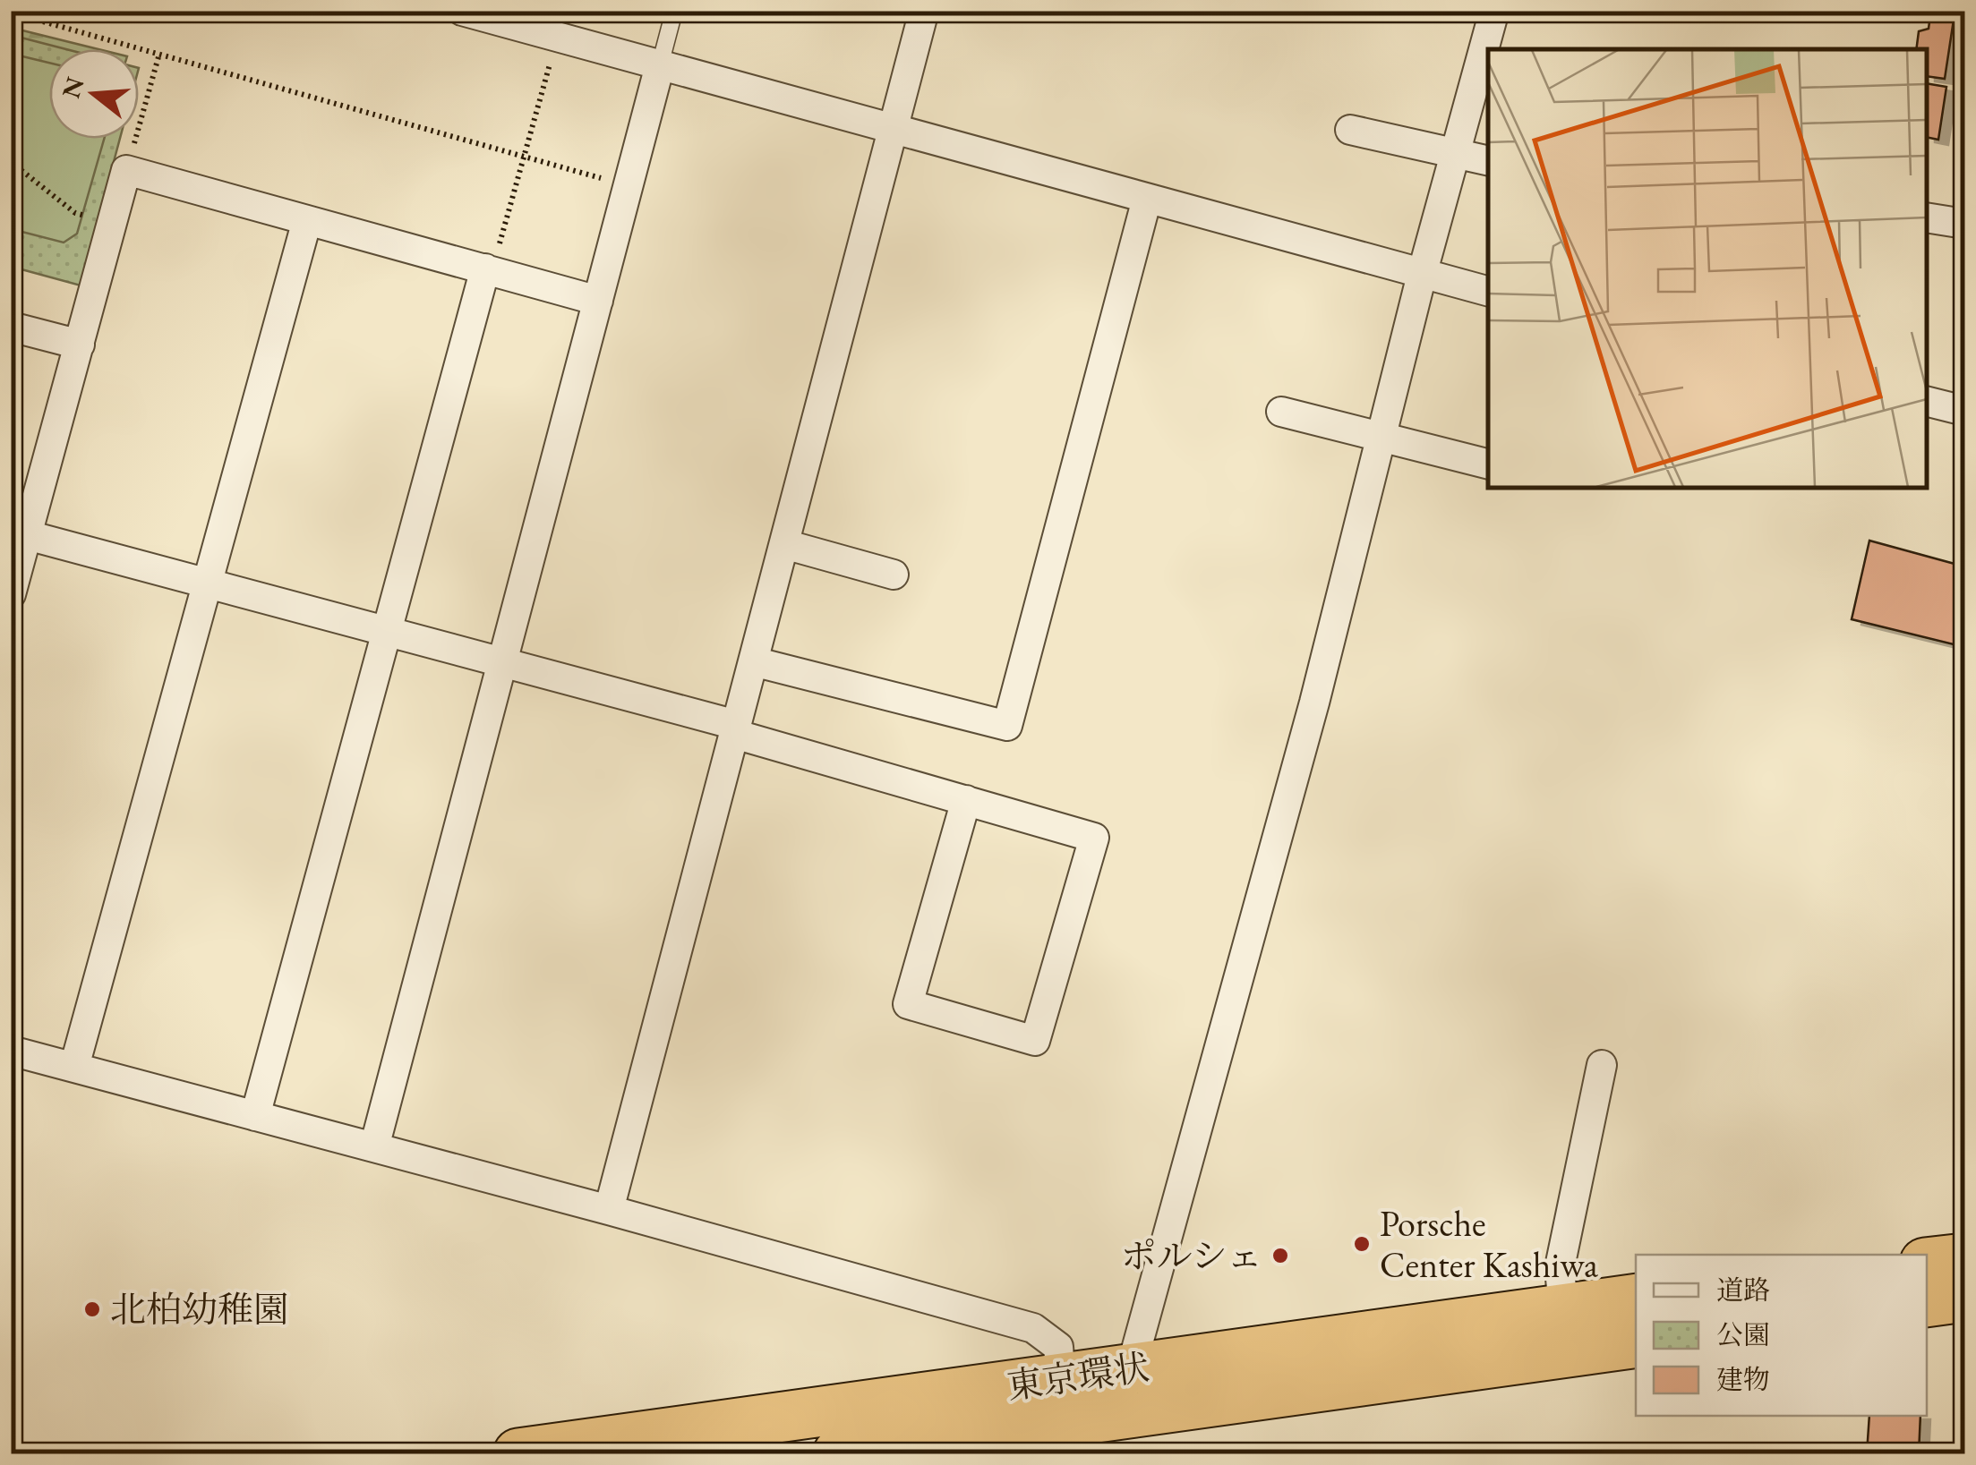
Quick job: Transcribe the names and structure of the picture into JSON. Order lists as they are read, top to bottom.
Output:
{
  "streets": {
    "highway": ["東京環状"]
  },
  "places": ["Porsche Center Kashiwa", "ポルシェ", "北柏幼稚園"],
  "legend": ["道路", "公園", "建物"],
  "north": "left"
}
